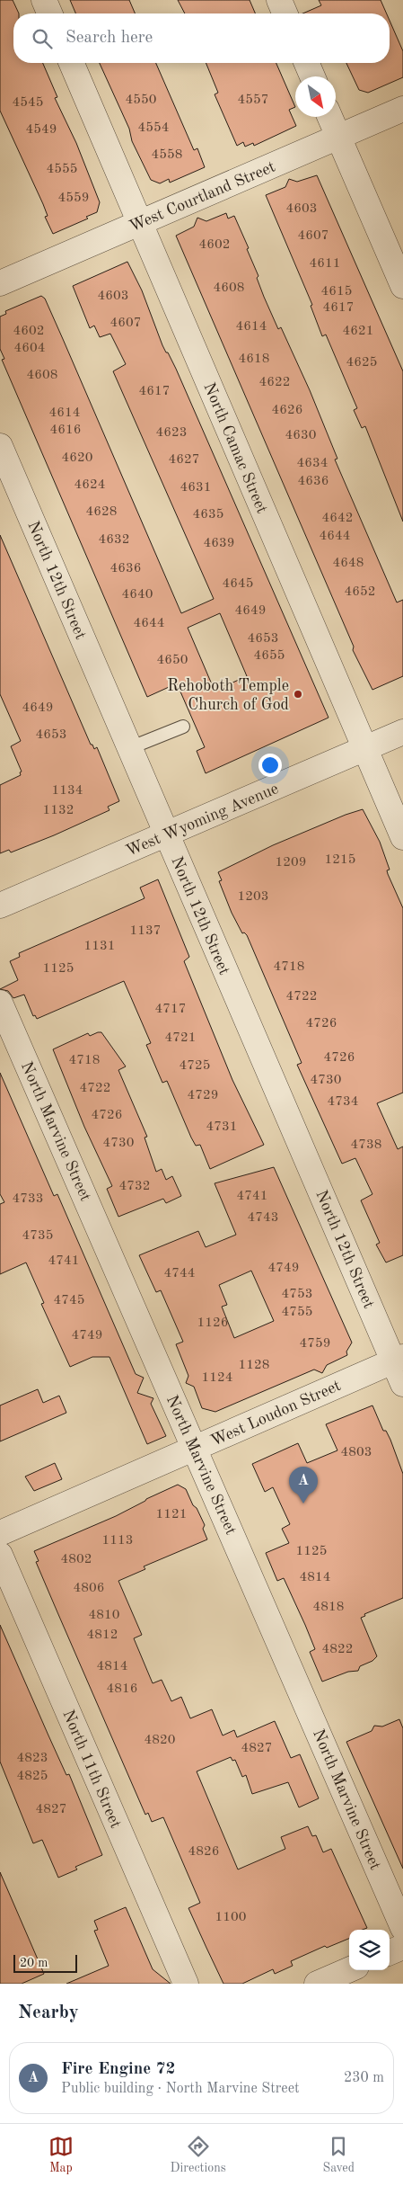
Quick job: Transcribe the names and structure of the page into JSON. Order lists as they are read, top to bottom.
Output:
{
  "streets": {
    "street": [
      "West Courtland Street",
      "North Camac Street",
      "North 12th Street",
      "West Wyoming Avenue",
      "North Marvine Street",
      "West Loudon Street",
      "North 11th Street"
    ]
  },
  "crossings": [
    ["West Courtland Street", "North Camac Street"],
    ["North Camac Street", "West Wyoming Avenue"],
    ["North 12th Street", "West Wyoming Avenue"],
    ["North 12th Street", "West Loudon Street"],
    ["North Marvine Street", "West Loudon Street"]
  ],
  "places": ["Rehoboth Temple Church of God"],
  "house_numbers": [
    "4550",
    "4557",
    "4545",
    "4554",
    "4549",
    "4558",
    "4555",
    "4559",
    "4603",
    "4607",
    "4602",
    "4611",
    "4608",
    "4615",
    "4603",
    "4617",
    "4607",
    "4614",
    "4602",
    "4621",
    "4604",
    "4618",
    "4625",
    "4608",
    "4622",
    "4617",
    "4626",
    "4614",
    "4616",
    "4623",
    "4630",
    "4620",
    "4627",
    "4634",
    "4636",
    "4624",
    "4631",
    "4628",
    "4635",
    "4642",
    "4644",
    "4632",
    "4639",
    "4648",
    "4636",
    "4645",
    "4652",
    "4640",
    "4649",
    "4644",
    "4653",
    "4655",
    "4650",
    "4649",
    "4653",
    "1134",
    "1132",
    "1215",
    "1209",
    "1203",
    "1137",
    "1131",
    "4718",
    "1125",
    "4722",
    "4717",
    "4726",
    "4721",
    "4726",
    "4718",
    "4725",
    "4730",
    "4722",
    "4729",
    "4734",
    "4726",
    "4731",
    "4730",
    "4738",
    "4732",
    "4741",
    "4733",
    "4743",
    "4735",
    "4741",
    "4749",
    "4744",
    "4753",
    "4745",
    "4755",
    "1126",
    "4749",
    "4759",
    "1128",
    "1124",
    "4803",
    "1121",
    "1113",
    "1125",
    "4802",
    "4814",
    "4806",
    "4818",
    "4810",
    "4812",
    "4822",
    "4814",
    "4816",
    "4820",
    "4827",
    "4823",
    "4825",
    "4827",
    "4826",
    "1100"
  ],
  "scale_bar": "20 m",
  "north": "bottom right",
  "page": {
    "search": "Search here",
    "pins": "A",
    "scale": "20 m",
    "heading": "Nearby",
    "list": [
      {
        "mark": "A",
        "name": "Fire Engine 72",
        "note": "Public building · North Marvine Street",
        "value": "230 m"
      }
    ],
    "nav": ["Map", "Directions", "Saved"]
  }
}
